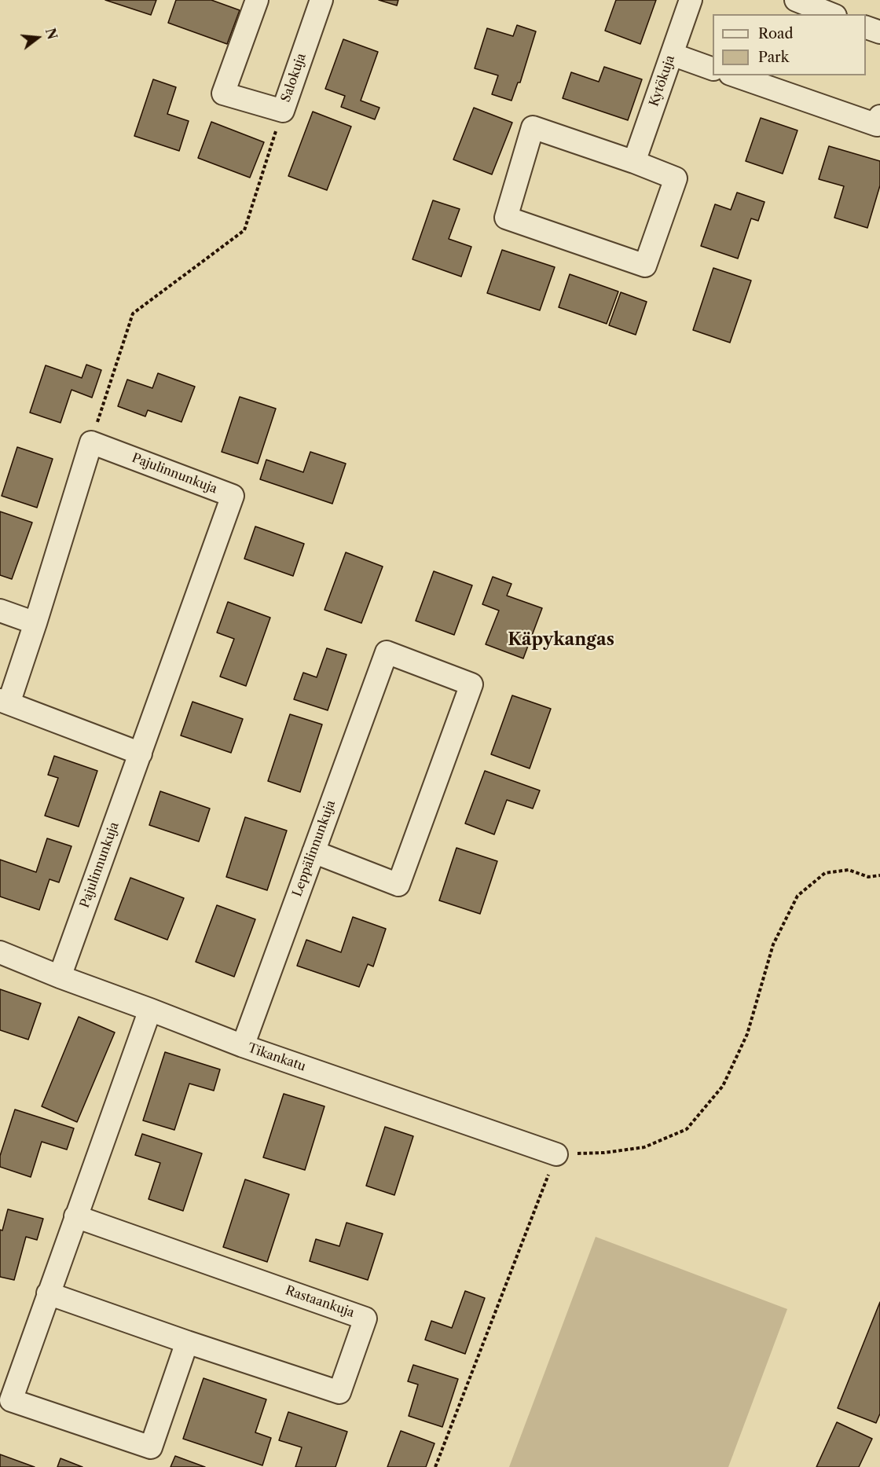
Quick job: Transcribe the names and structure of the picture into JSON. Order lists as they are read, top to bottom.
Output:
{
  "streets": {
    "street": [
      "Salokuja",
      "Kytökuja",
      "Pajulinnunkuja",
      "Leppälinnunkuja",
      "Tikankatu",
      "Rastaankuja"
    ]
  },
  "crossings": [
    ["Pajulinnunkuja", "Tikankatu"],
    ["Leppälinnunkuja", "Tikankatu"]
  ],
  "districts": ["Käpykangas"],
  "legend": ["Road", "Park"],
  "north": "right"
}
